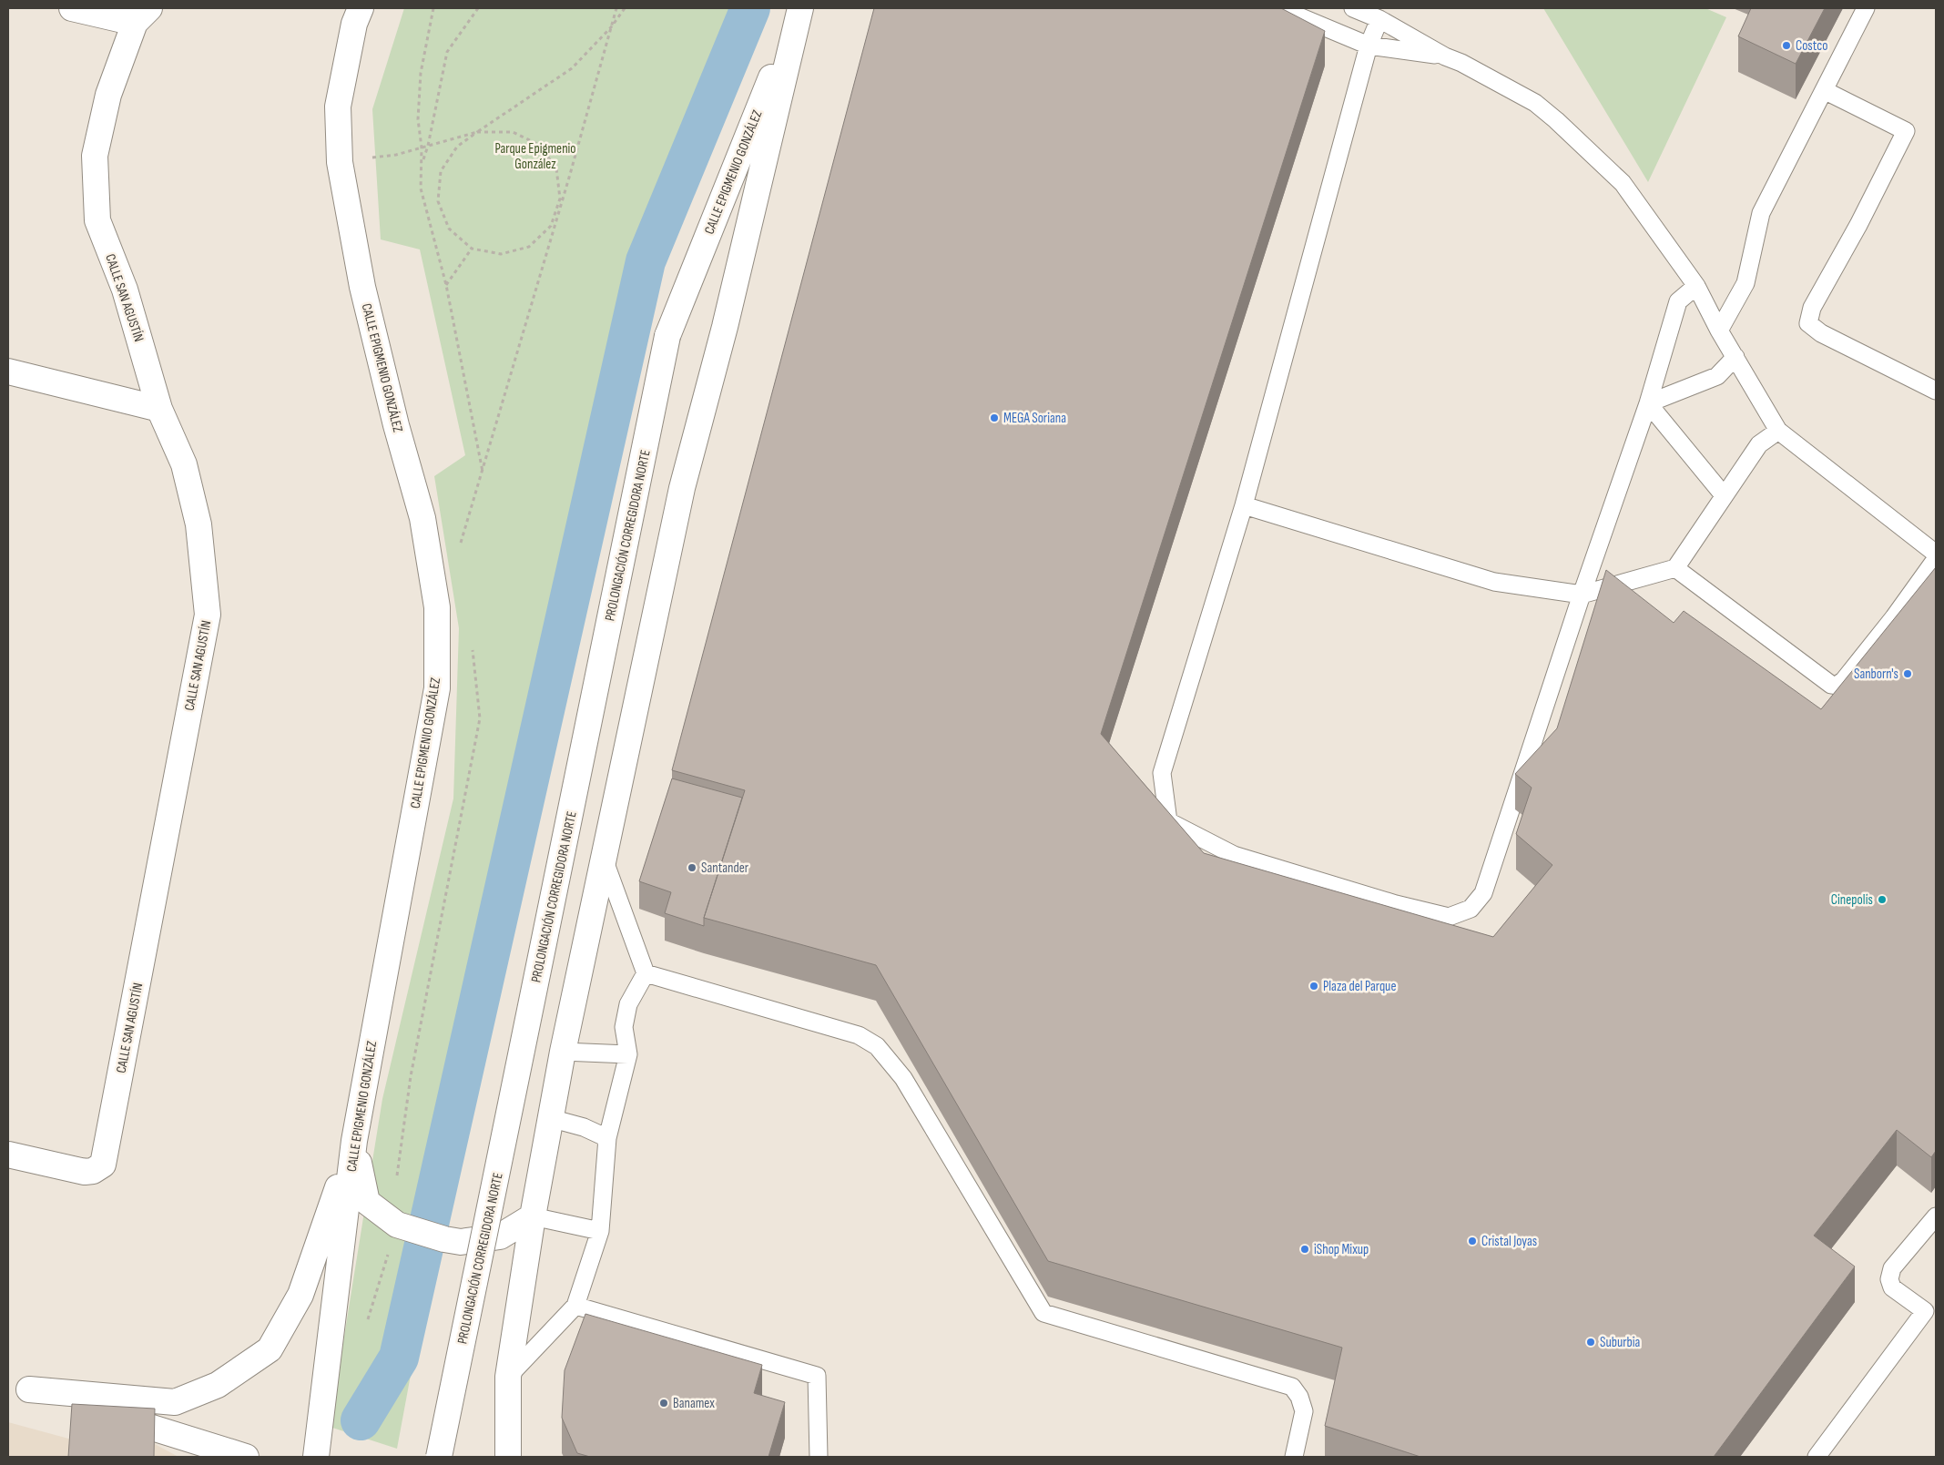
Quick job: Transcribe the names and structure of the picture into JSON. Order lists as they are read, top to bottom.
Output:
{
  "streets": {
    "main road": ["CALLE EPIGMENIO GONZÁLEZ", "CALLE SAN AGUSTÍN", "PROLONGACIÓN CORREGIDORA NORTE"]
  },
  "crossings": [
    ["CALLE EPIGMENIO GONZÁLEZ", "PROLONGACIÓN CORREGIDORA NORTE"]
  ],
  "parks": ["Parque Epigmenio González"],
  "places": [
    "Costco",
    "MEGA Soriana",
    "Sanborn's",
    "Santander",
    "Cinepolis",
    "Plaza del Parque",
    "Cristal Joyas",
    "iShop Mixup",
    "Suburbia",
    "Banamex"
  ]
}
